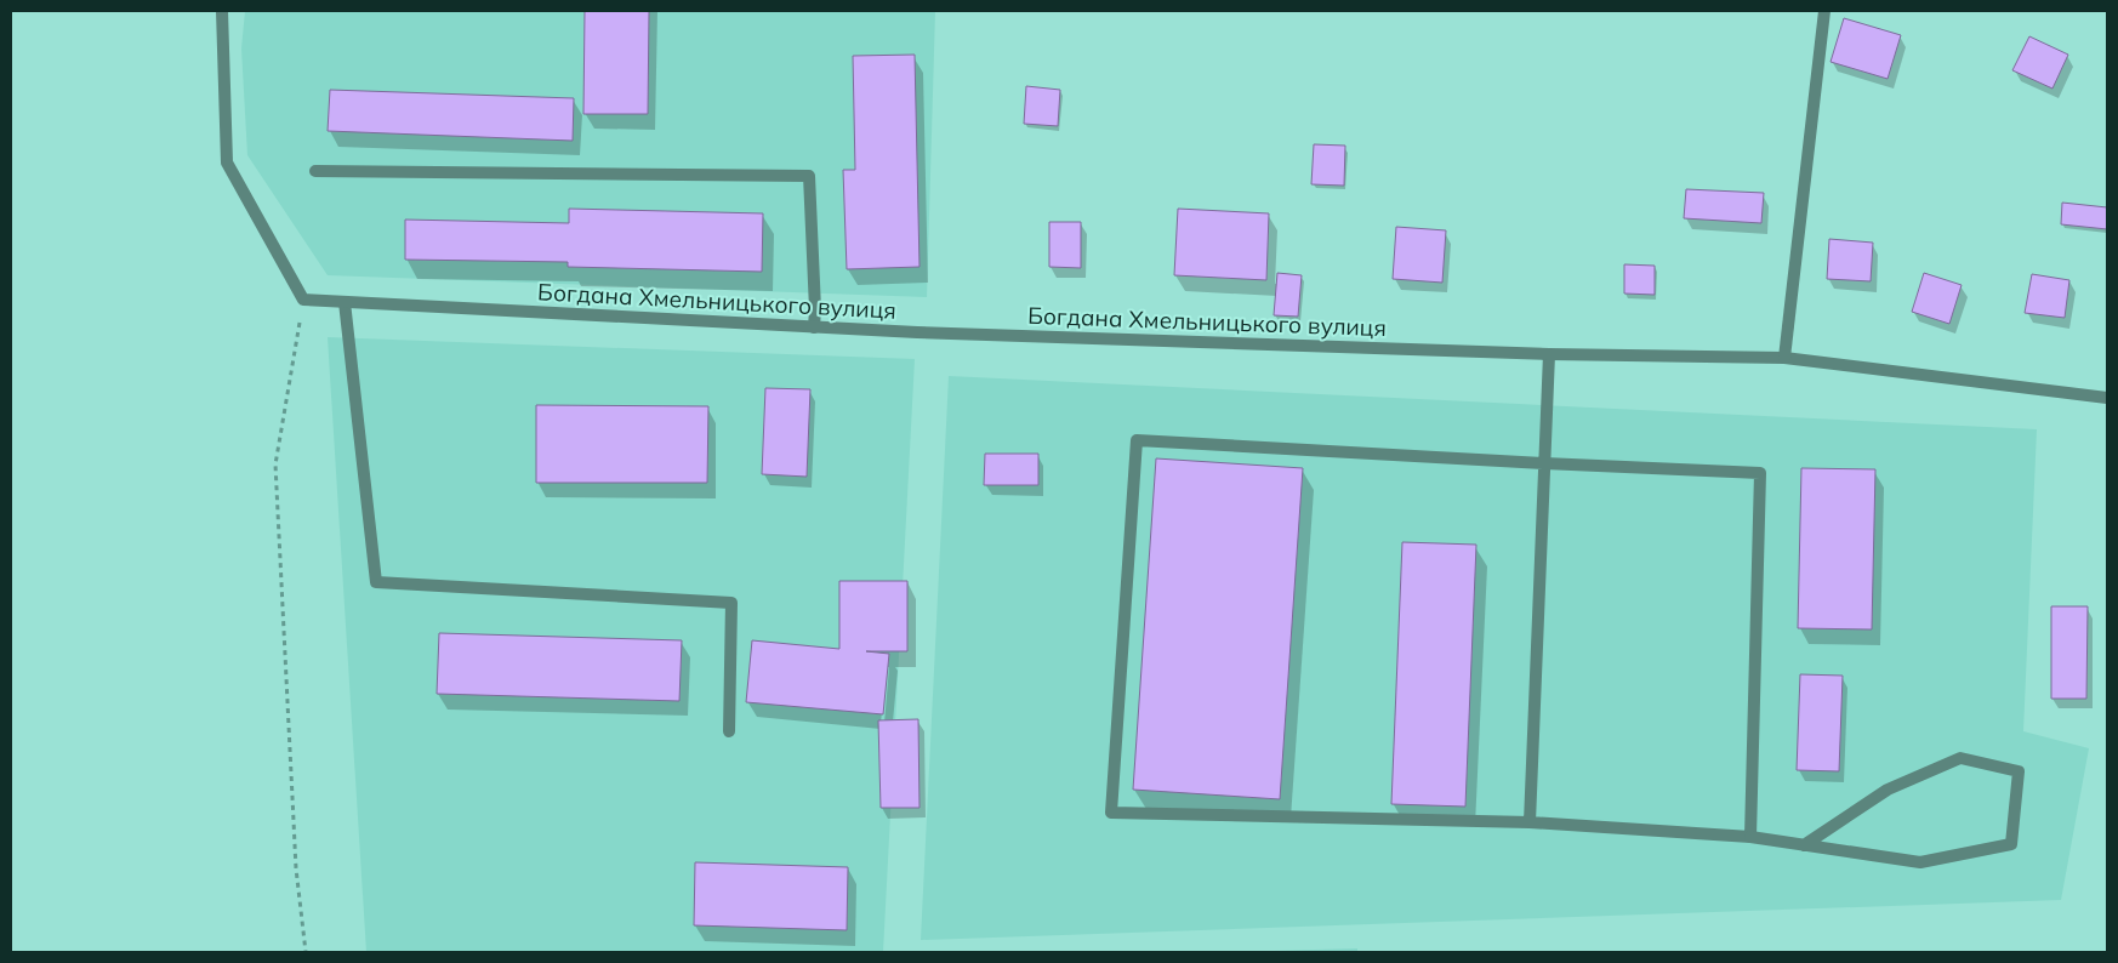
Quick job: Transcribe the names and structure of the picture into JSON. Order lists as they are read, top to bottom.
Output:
{
  "streets": {
    "street": ["Богдана Хмельницького вулиця"]
  }
}
